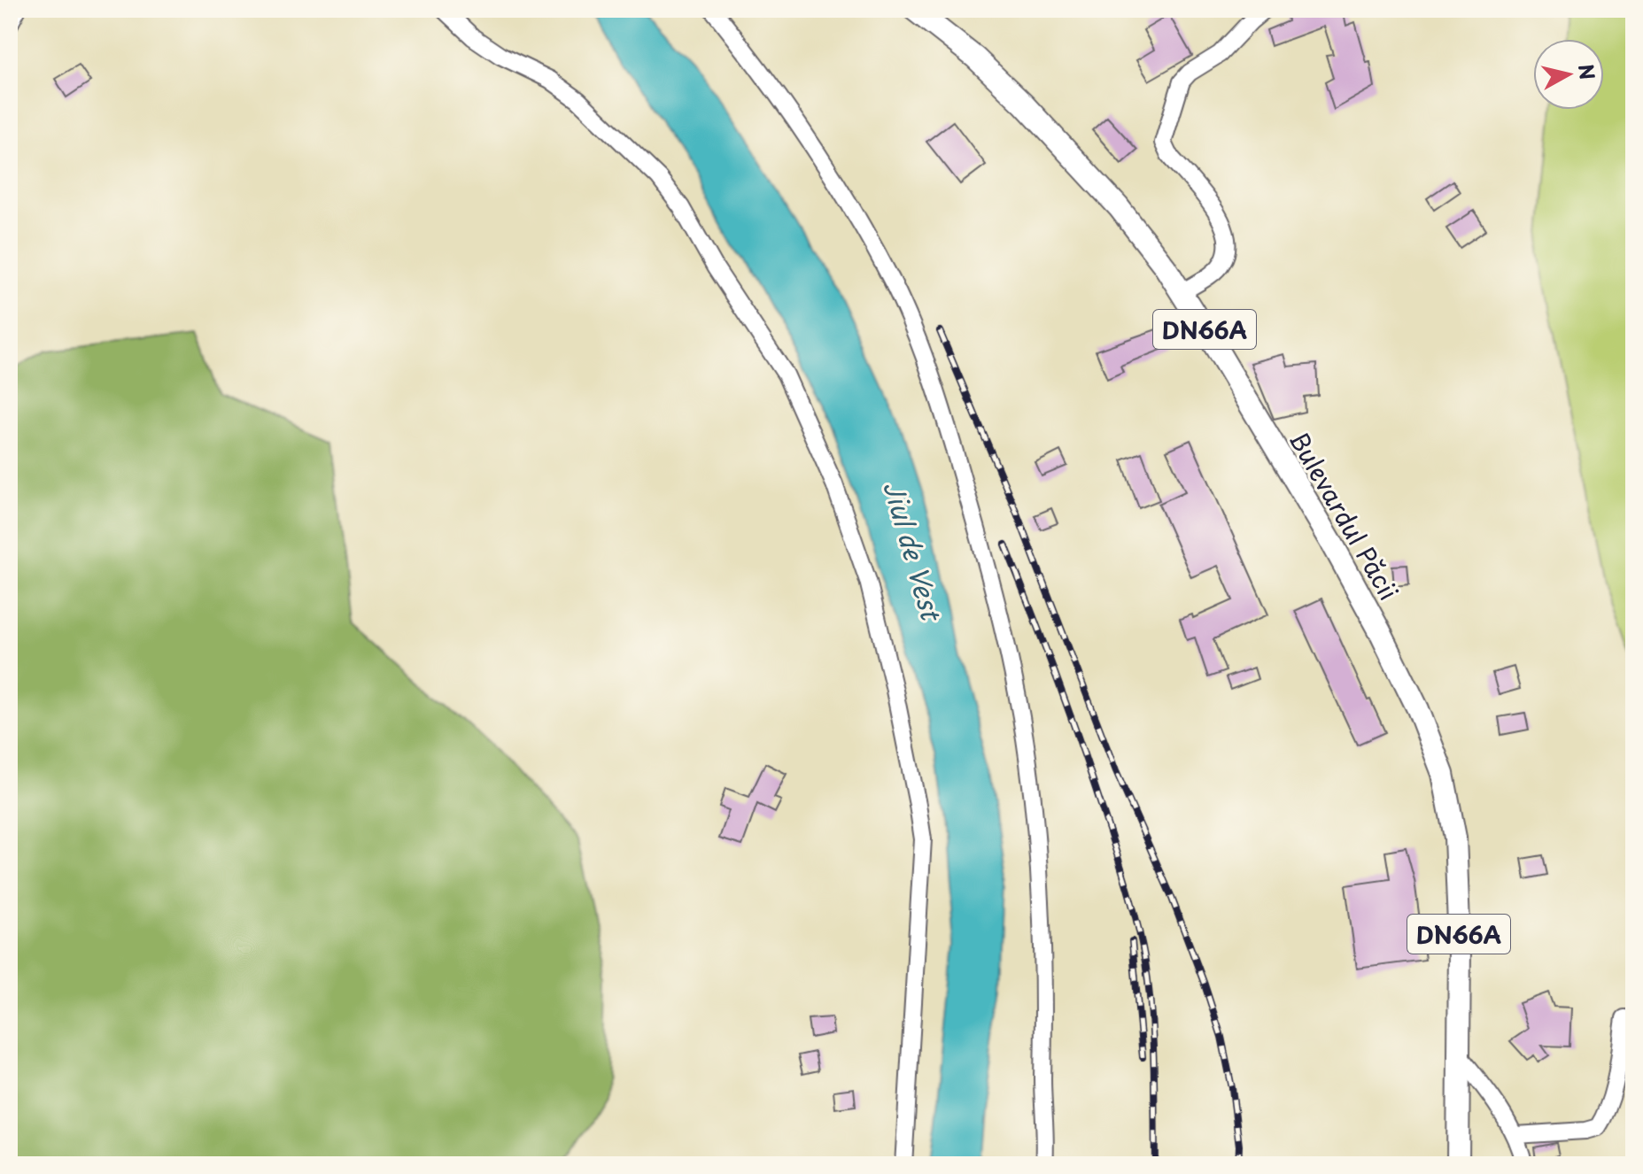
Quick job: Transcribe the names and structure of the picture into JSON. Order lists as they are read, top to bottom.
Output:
{
  "streets": {
    "main road": ["DN66A", "Bulevardul Păcii"]
  },
  "water": ["Jiul de Vest"],
  "north": "right"
}
